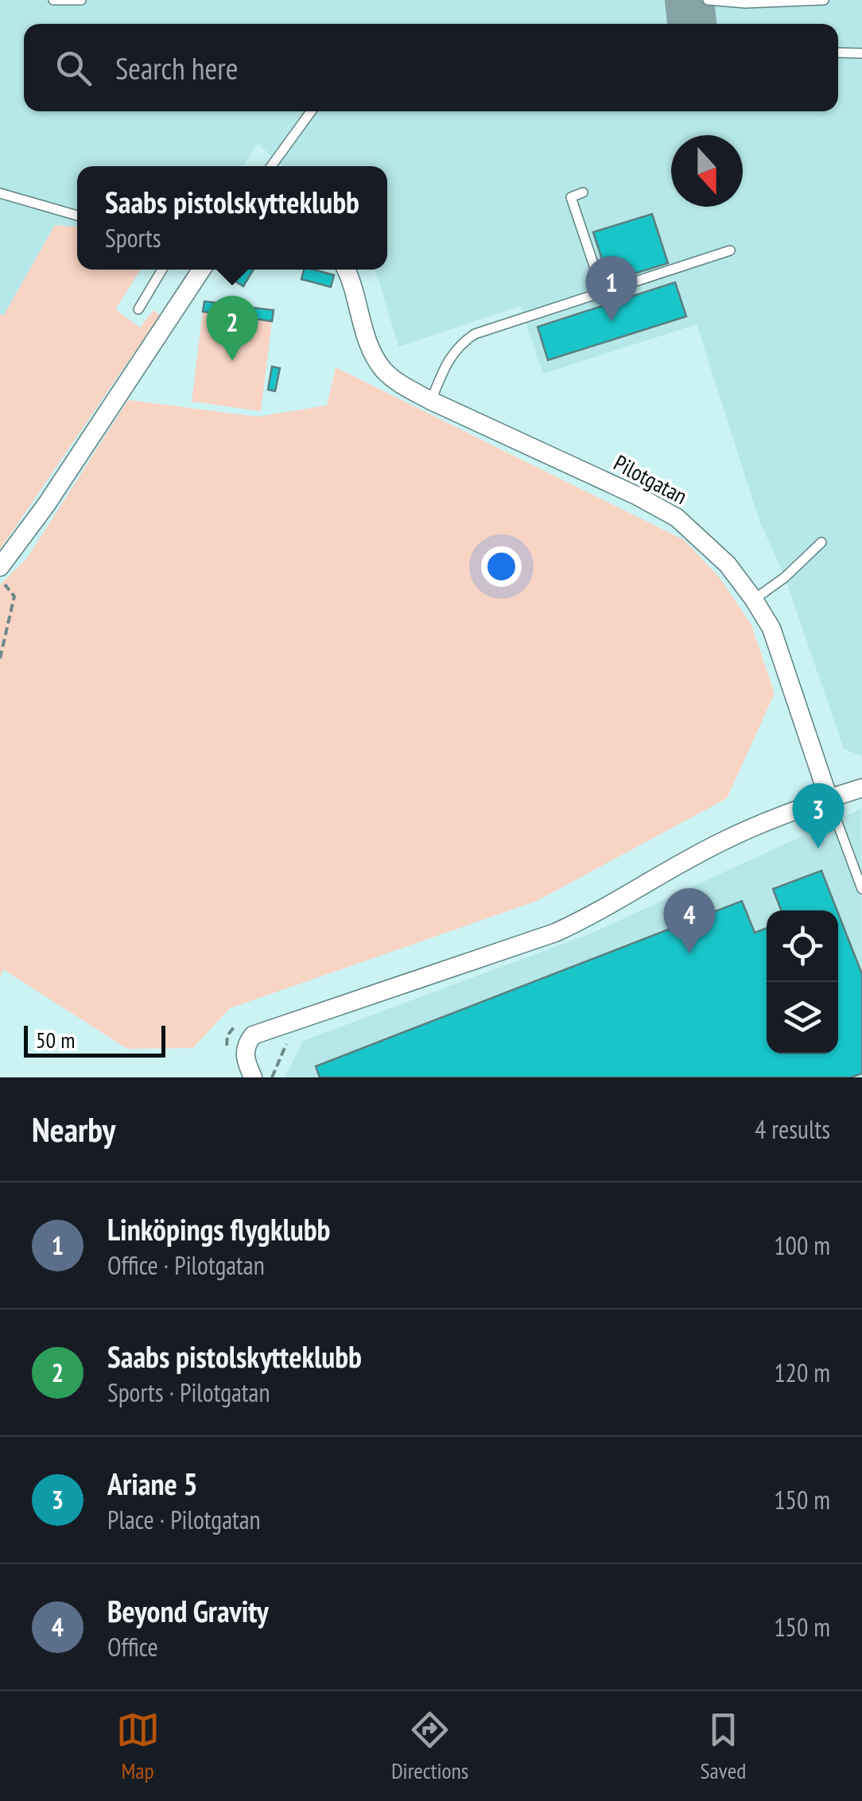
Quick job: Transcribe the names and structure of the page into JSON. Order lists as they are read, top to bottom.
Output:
{
  "streets": {
    "street": ["Pilotgatan"]
  },
  "scale_bar": "50 m",
  "north": "bottom",
  "page": {
    "search": "Search here",
    "popup": ["Saabs pistolskytteklubb", "Sports"],
    "pins": [
      "1",
      "2",
      "3",
      "4"
    ],
    "scale": "50 m",
    "heading": ["Nearby", "4 results"],
    "list": [
      {
        "mark": "1",
        "name": "Linköpings flygklubb",
        "note": "Office · Pilotgatan",
        "value": "100 m"
      },
      {
        "mark": "2",
        "name": "Saabs pistolskytteklubb",
        "note": "Sports · Pilotgatan",
        "value": "120 m"
      },
      {
        "mark": "3",
        "name": "Ariane 5",
        "note": "Place · Pilotgatan",
        "value": "150 m"
      },
      {
        "mark": "4",
        "name": "Beyond Gravity",
        "note": "Office",
        "value": "150 m"
      }
    ],
    "nav": ["Map", "Directions", "Saved"]
  }
}
